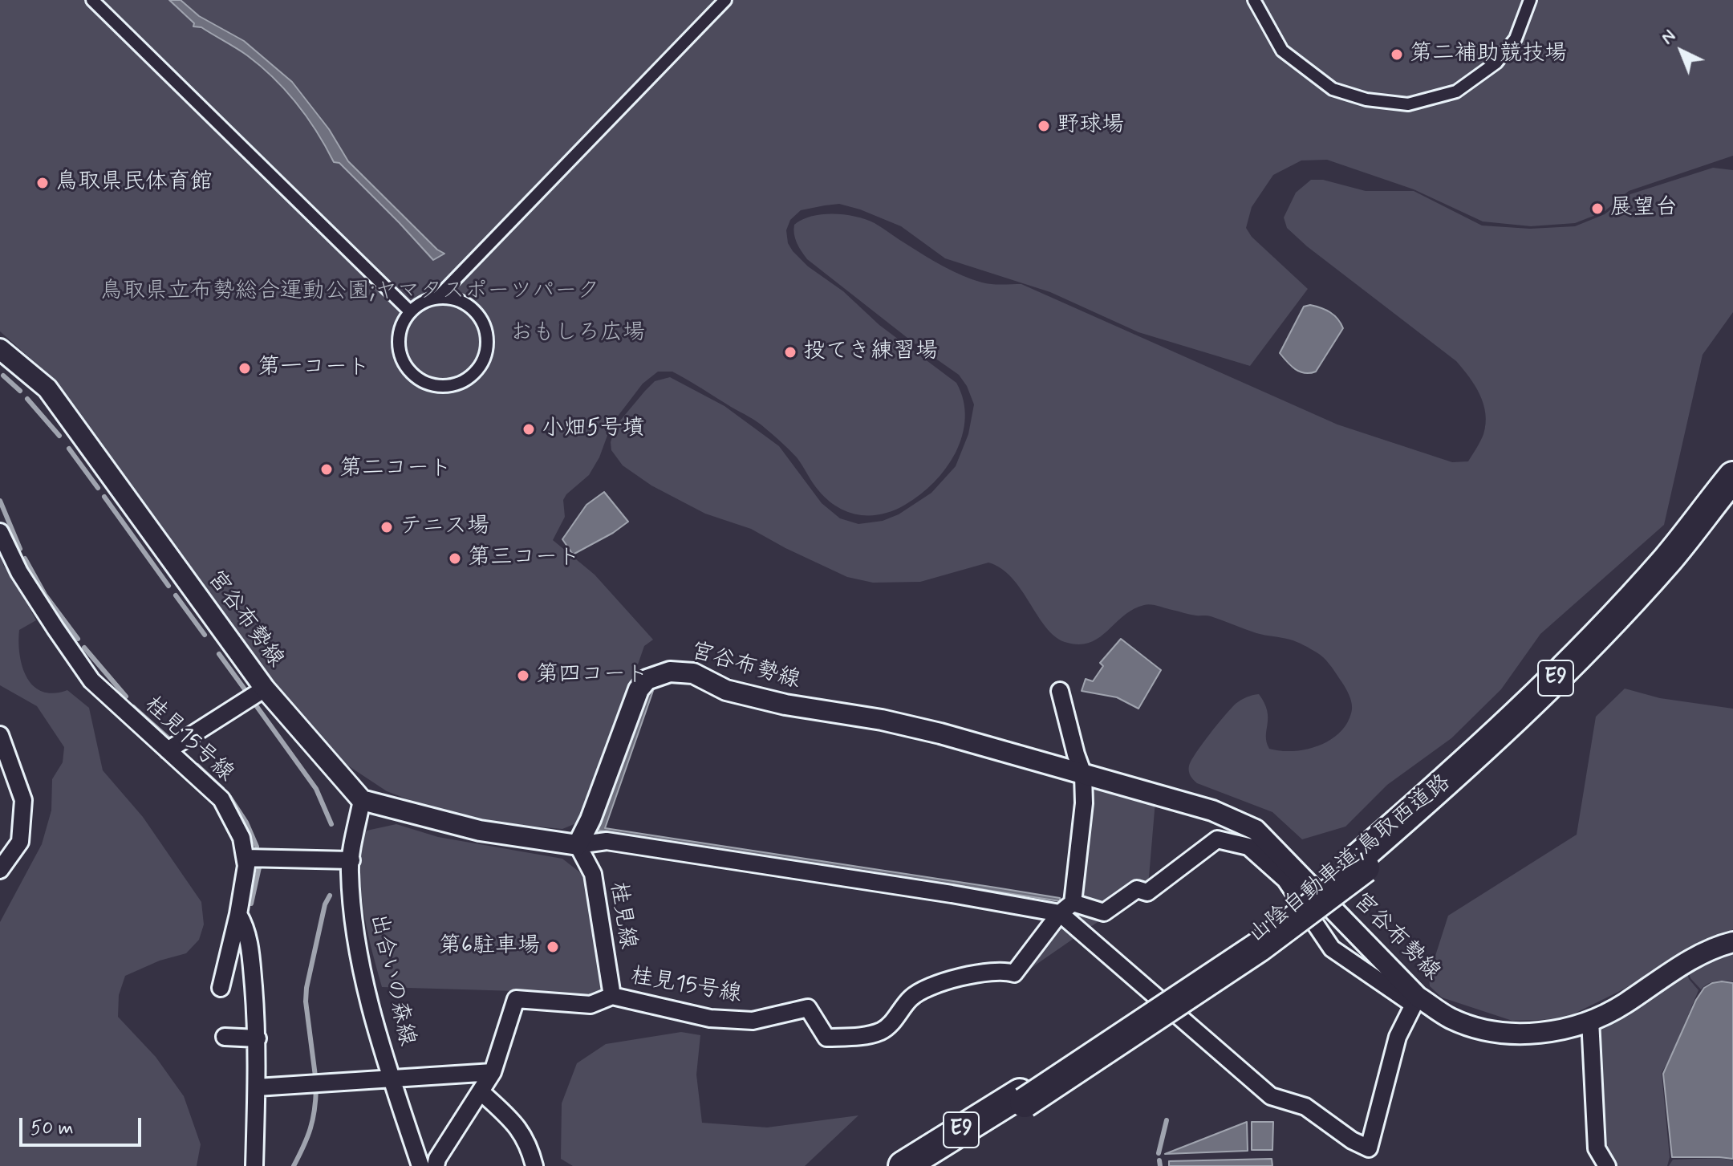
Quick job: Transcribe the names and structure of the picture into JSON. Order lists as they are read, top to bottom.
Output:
{
  "streets": {
    "highway": ["E9", "山陰自動車道;鳥取西道路"],
    "street": [
      "宮谷布勢線",
      "桂見15号線",
      "桂見線",
      "出合いの森線"
    ]
  },
  "crossings": [
    ["宮谷布勢線", "桂見線"],
    ["宮谷布勢線", "出合いの森線"],
    ["桂見15号線", "桂見線"]
  ],
  "parks": ["鳥取県立布勢総合運動公園;ヤマタスポーツパーク", "おもしろ広場"],
  "places": [
    "第二補助競技場",
    "野球場",
    "鳥取県民体育館",
    "展望台",
    "投てき練習場",
    "第一コート",
    "小畑5号墳",
    "第二コート",
    "テニス場",
    "第三コート",
    "第四コート",
    "第6駐車場"
  ],
  "scale_bar": "50 m",
  "north": "top left"
}
